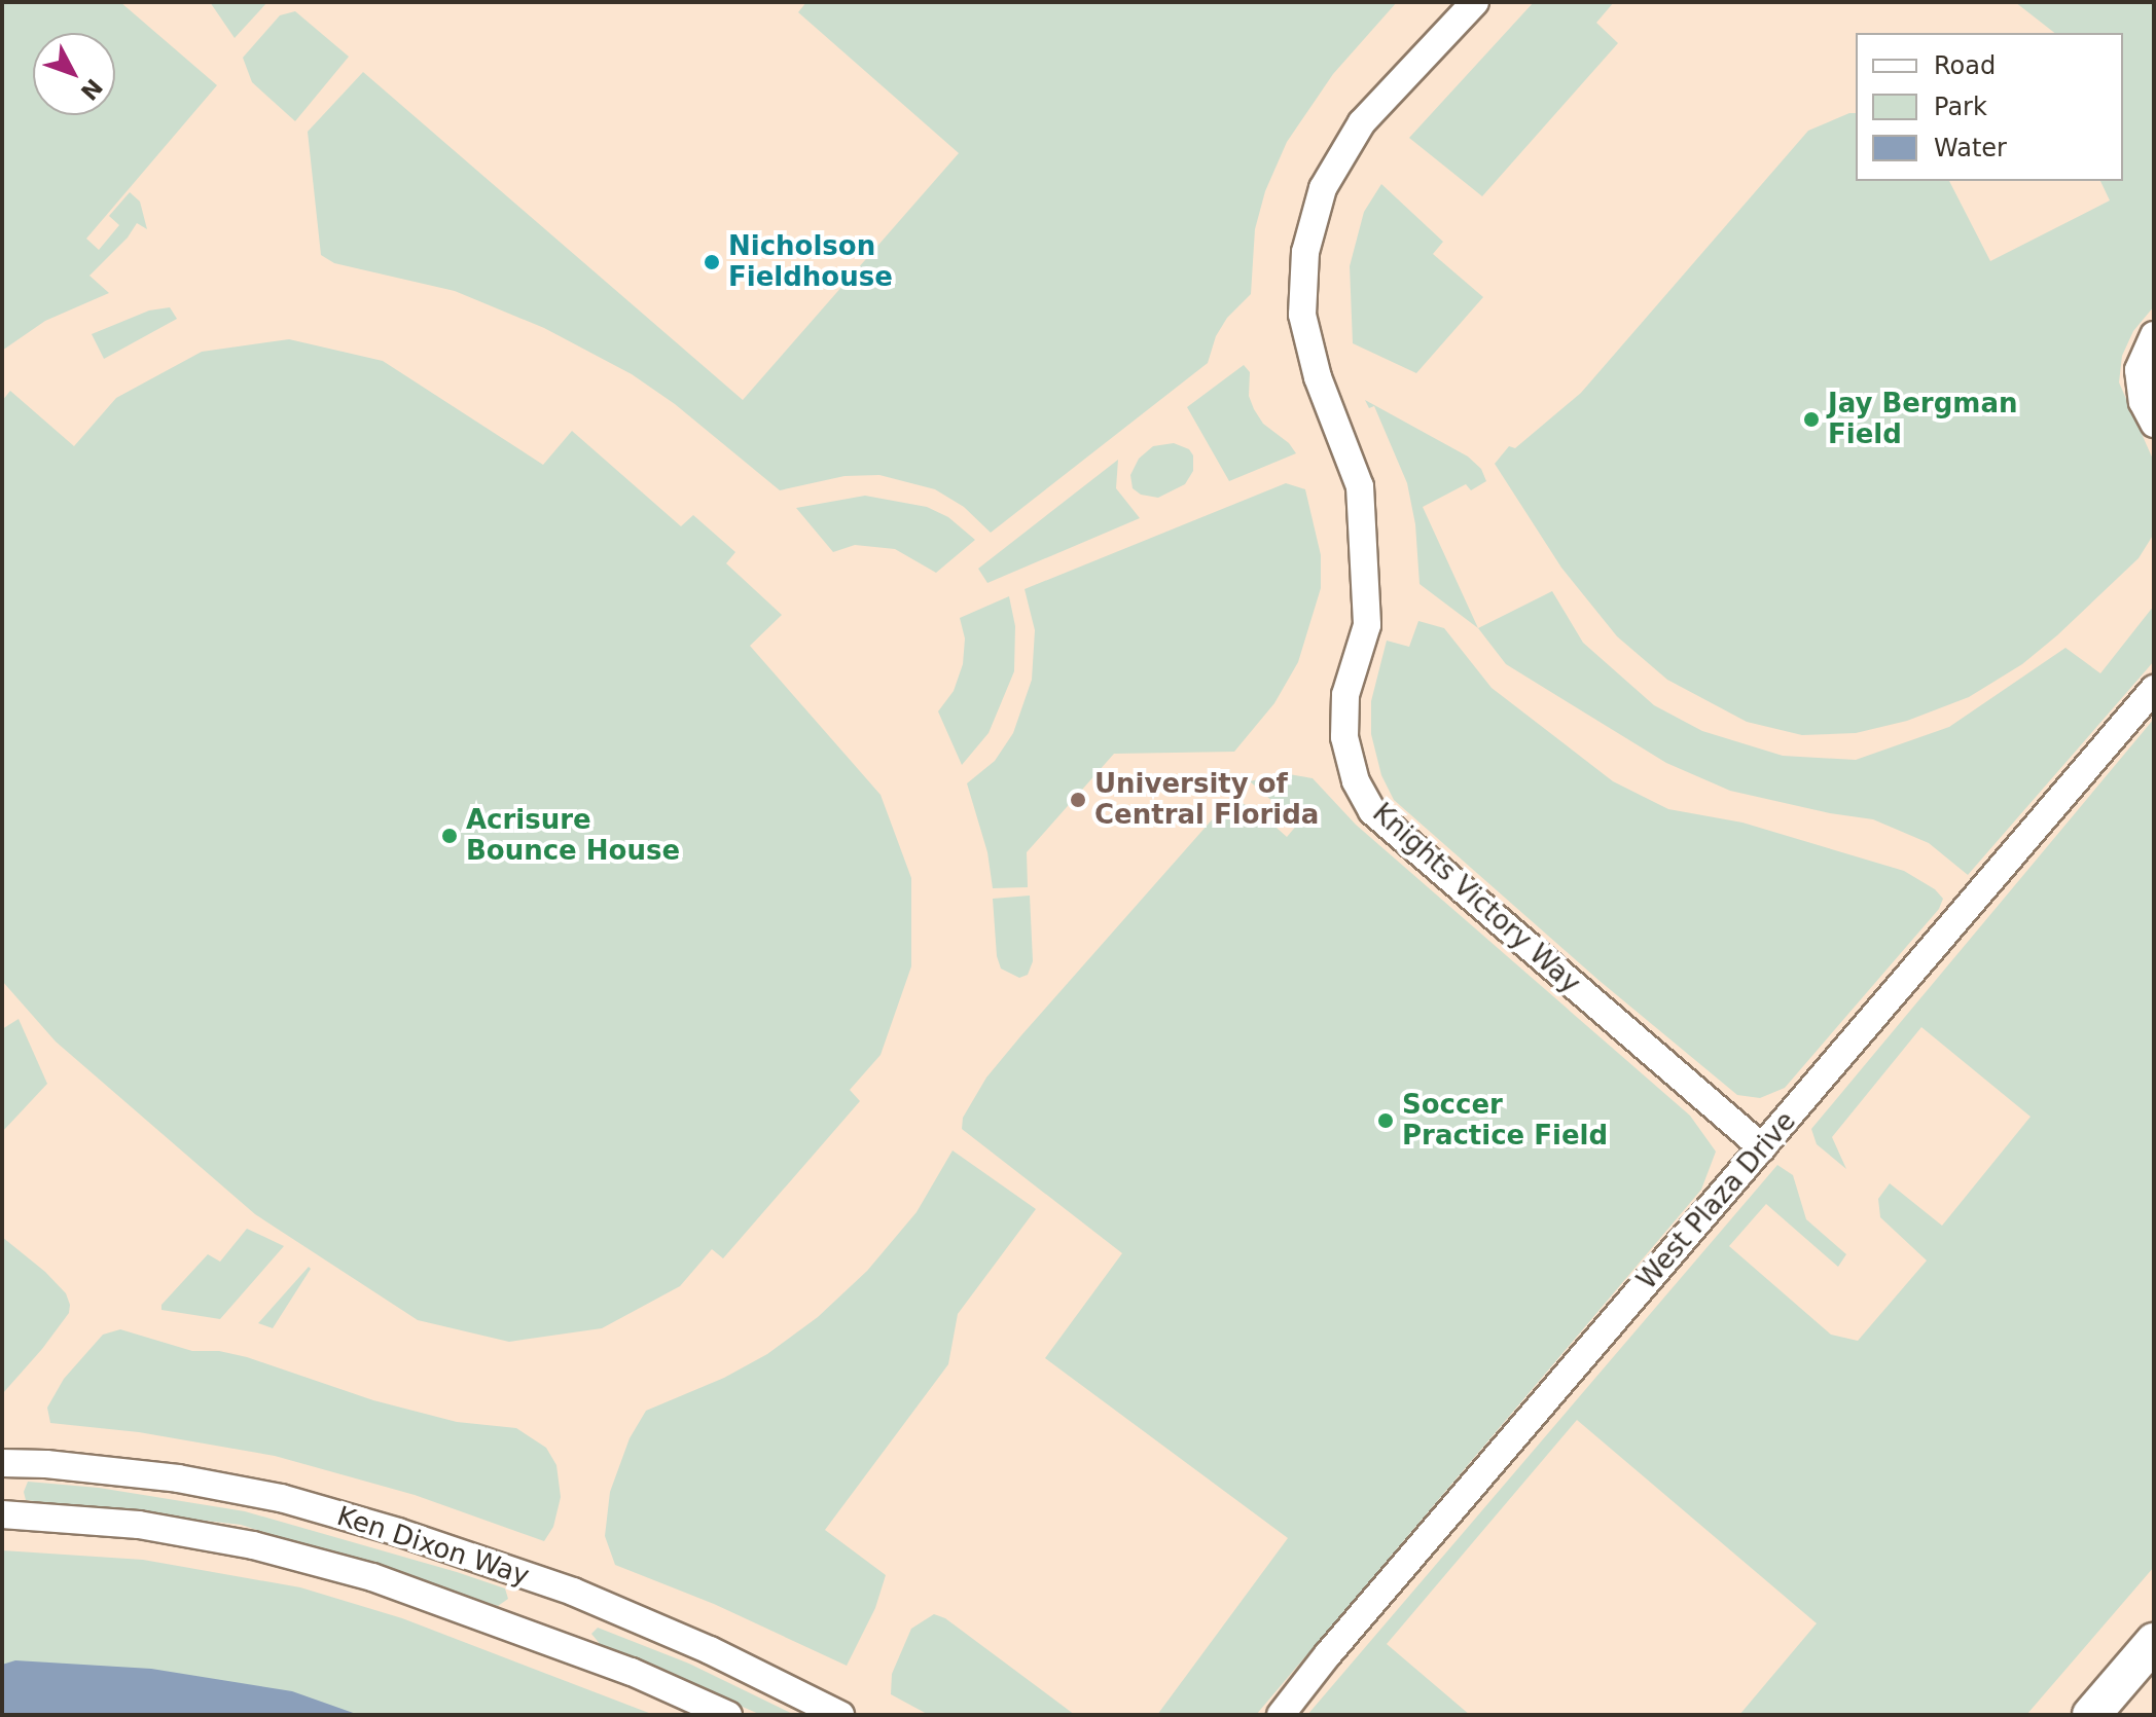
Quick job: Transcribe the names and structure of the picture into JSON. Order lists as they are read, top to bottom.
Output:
{
  "streets": {
    "street": ["Knights Victory Way", "West Plaza Drive", "Ken Dixon Way"]
  },
  "crossings": [
    ["Knights Victory Way", "West Plaza Drive"]
  ],
  "places": [
    "Nicholson Fieldhouse",
    "Jay Bergman Field",
    "University of Central Florida",
    "Acrisure Bounce House",
    "Soccer Practice Field"
  ],
  "legend": ["Road", "Park", "Water"],
  "north": "bottom right"
}
